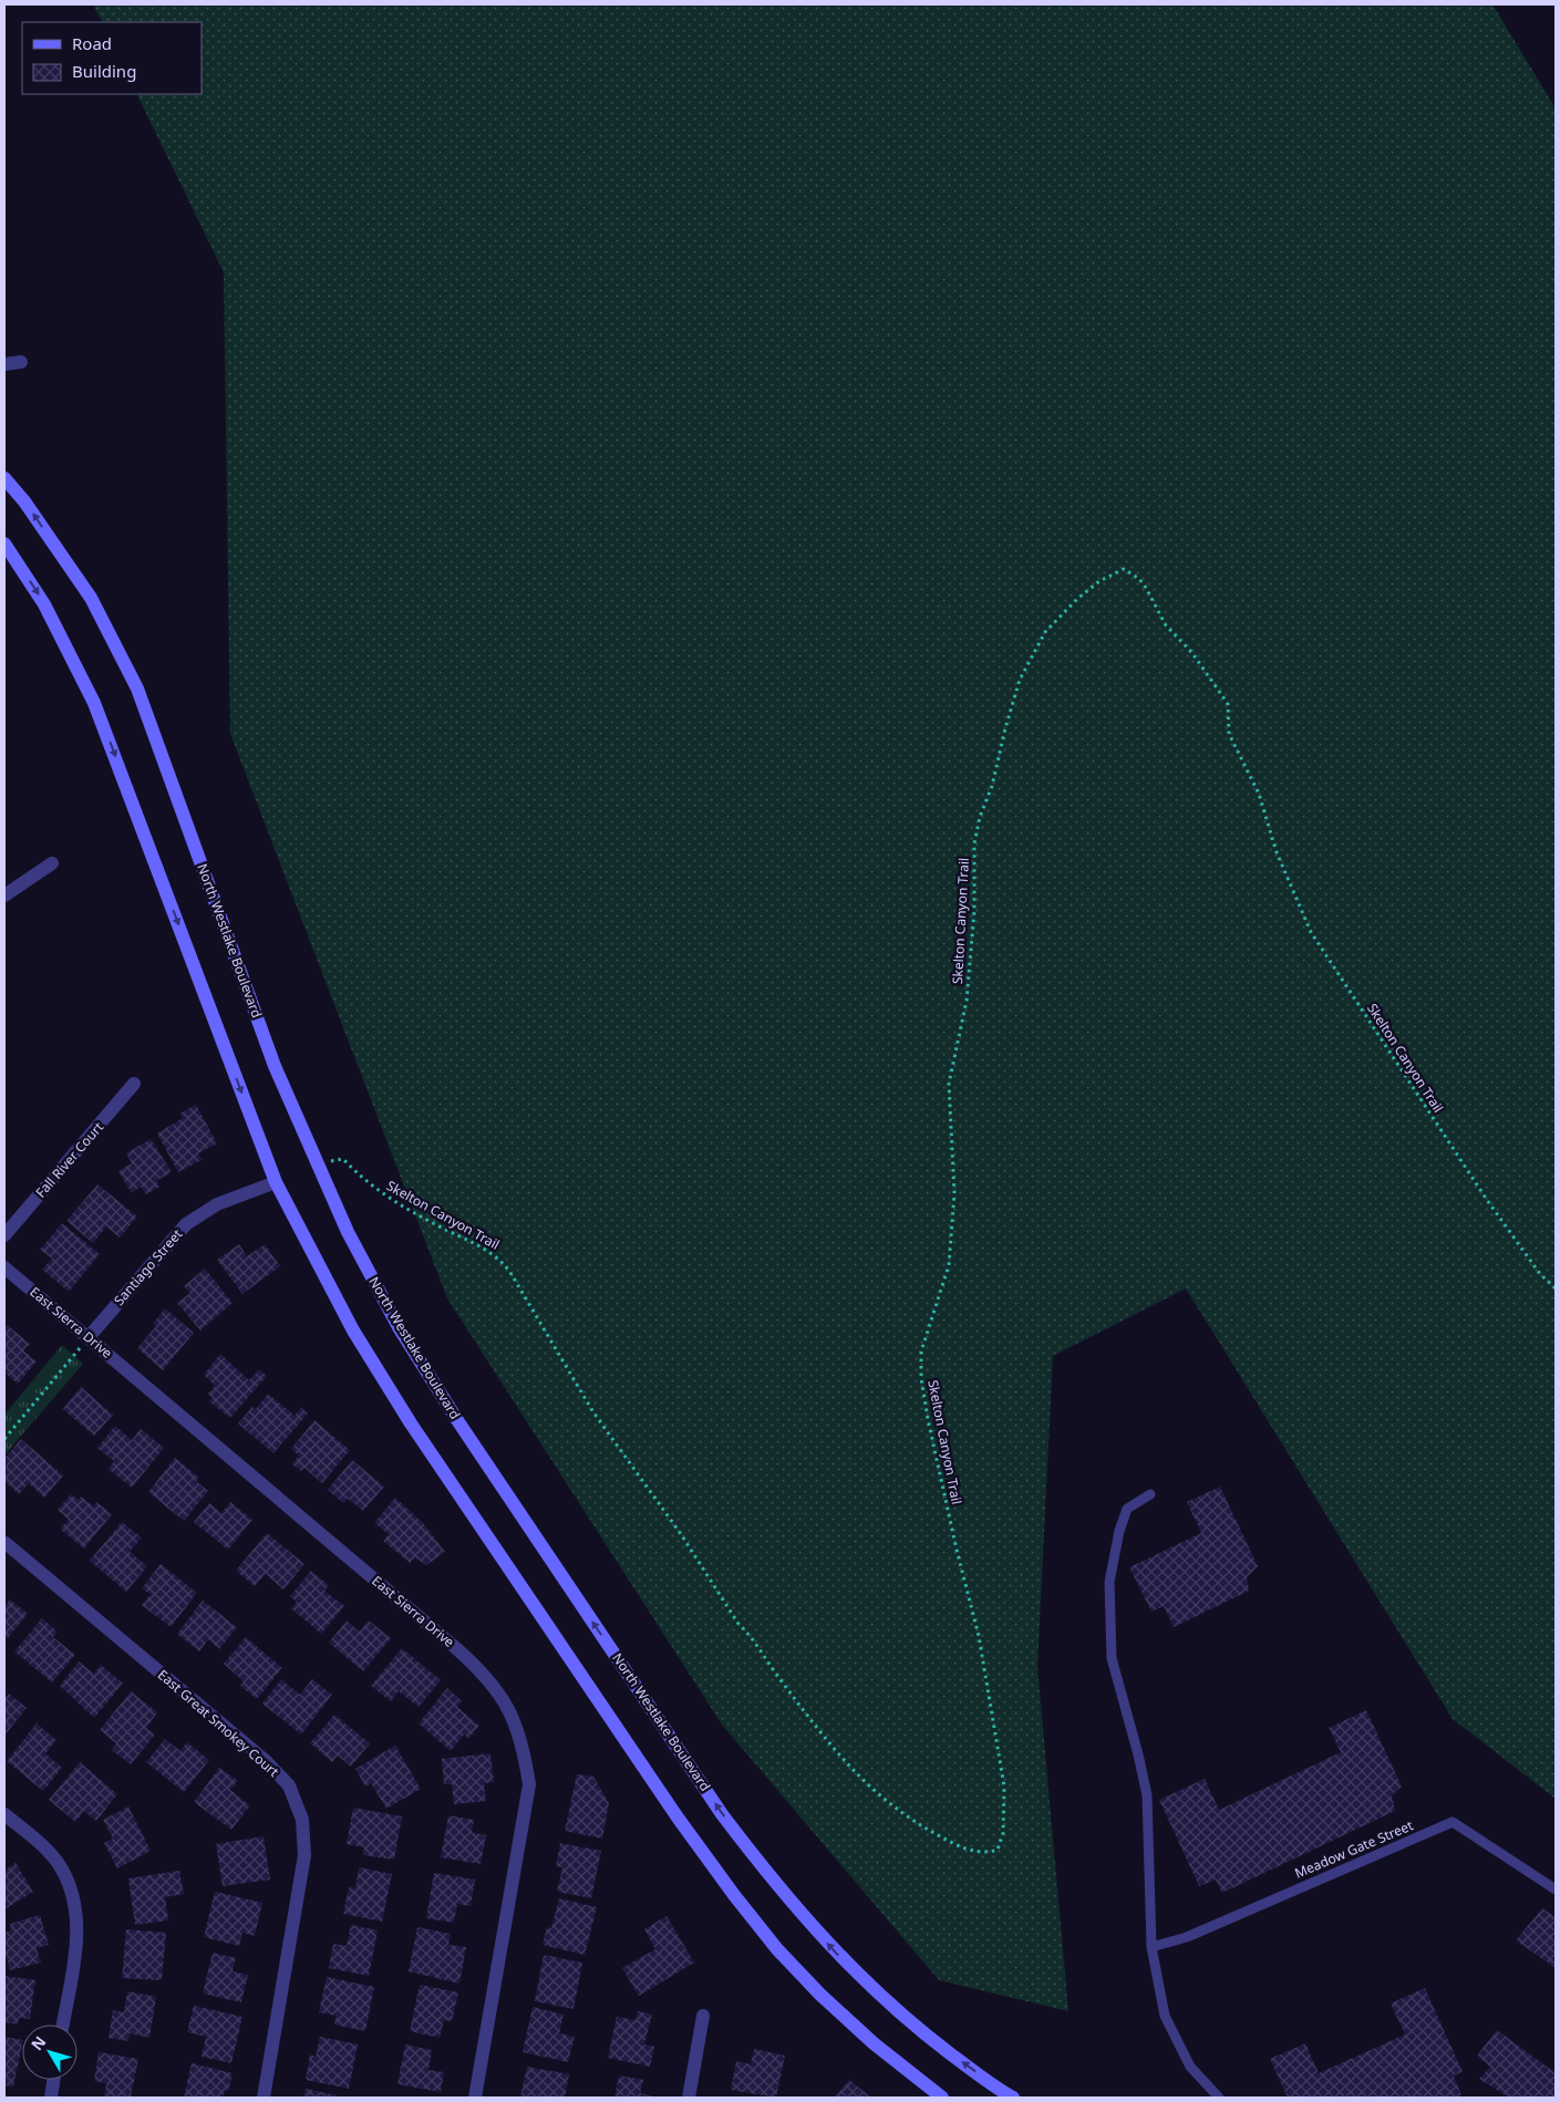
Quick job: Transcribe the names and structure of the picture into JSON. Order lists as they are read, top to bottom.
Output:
{
  "streets": {
    "main road": ["North Westlake Boulevard"],
    "street": [
      "Fall River Court",
      "Santiago Street",
      "East Sierra Drive",
      "East Great Smokey Court"
    ],
    "lane": ["Meadow Gate Street"],
    "path": ["Skelton Canyon Trail"]
  },
  "crossings": [
    ["Skelton Canyon Trail", "North Westlake Boulevard"],
    ["Santiago Street", "East Sierra Drive"]
  ],
  "legend": ["Road", "Building"],
  "north": "top left"
}
